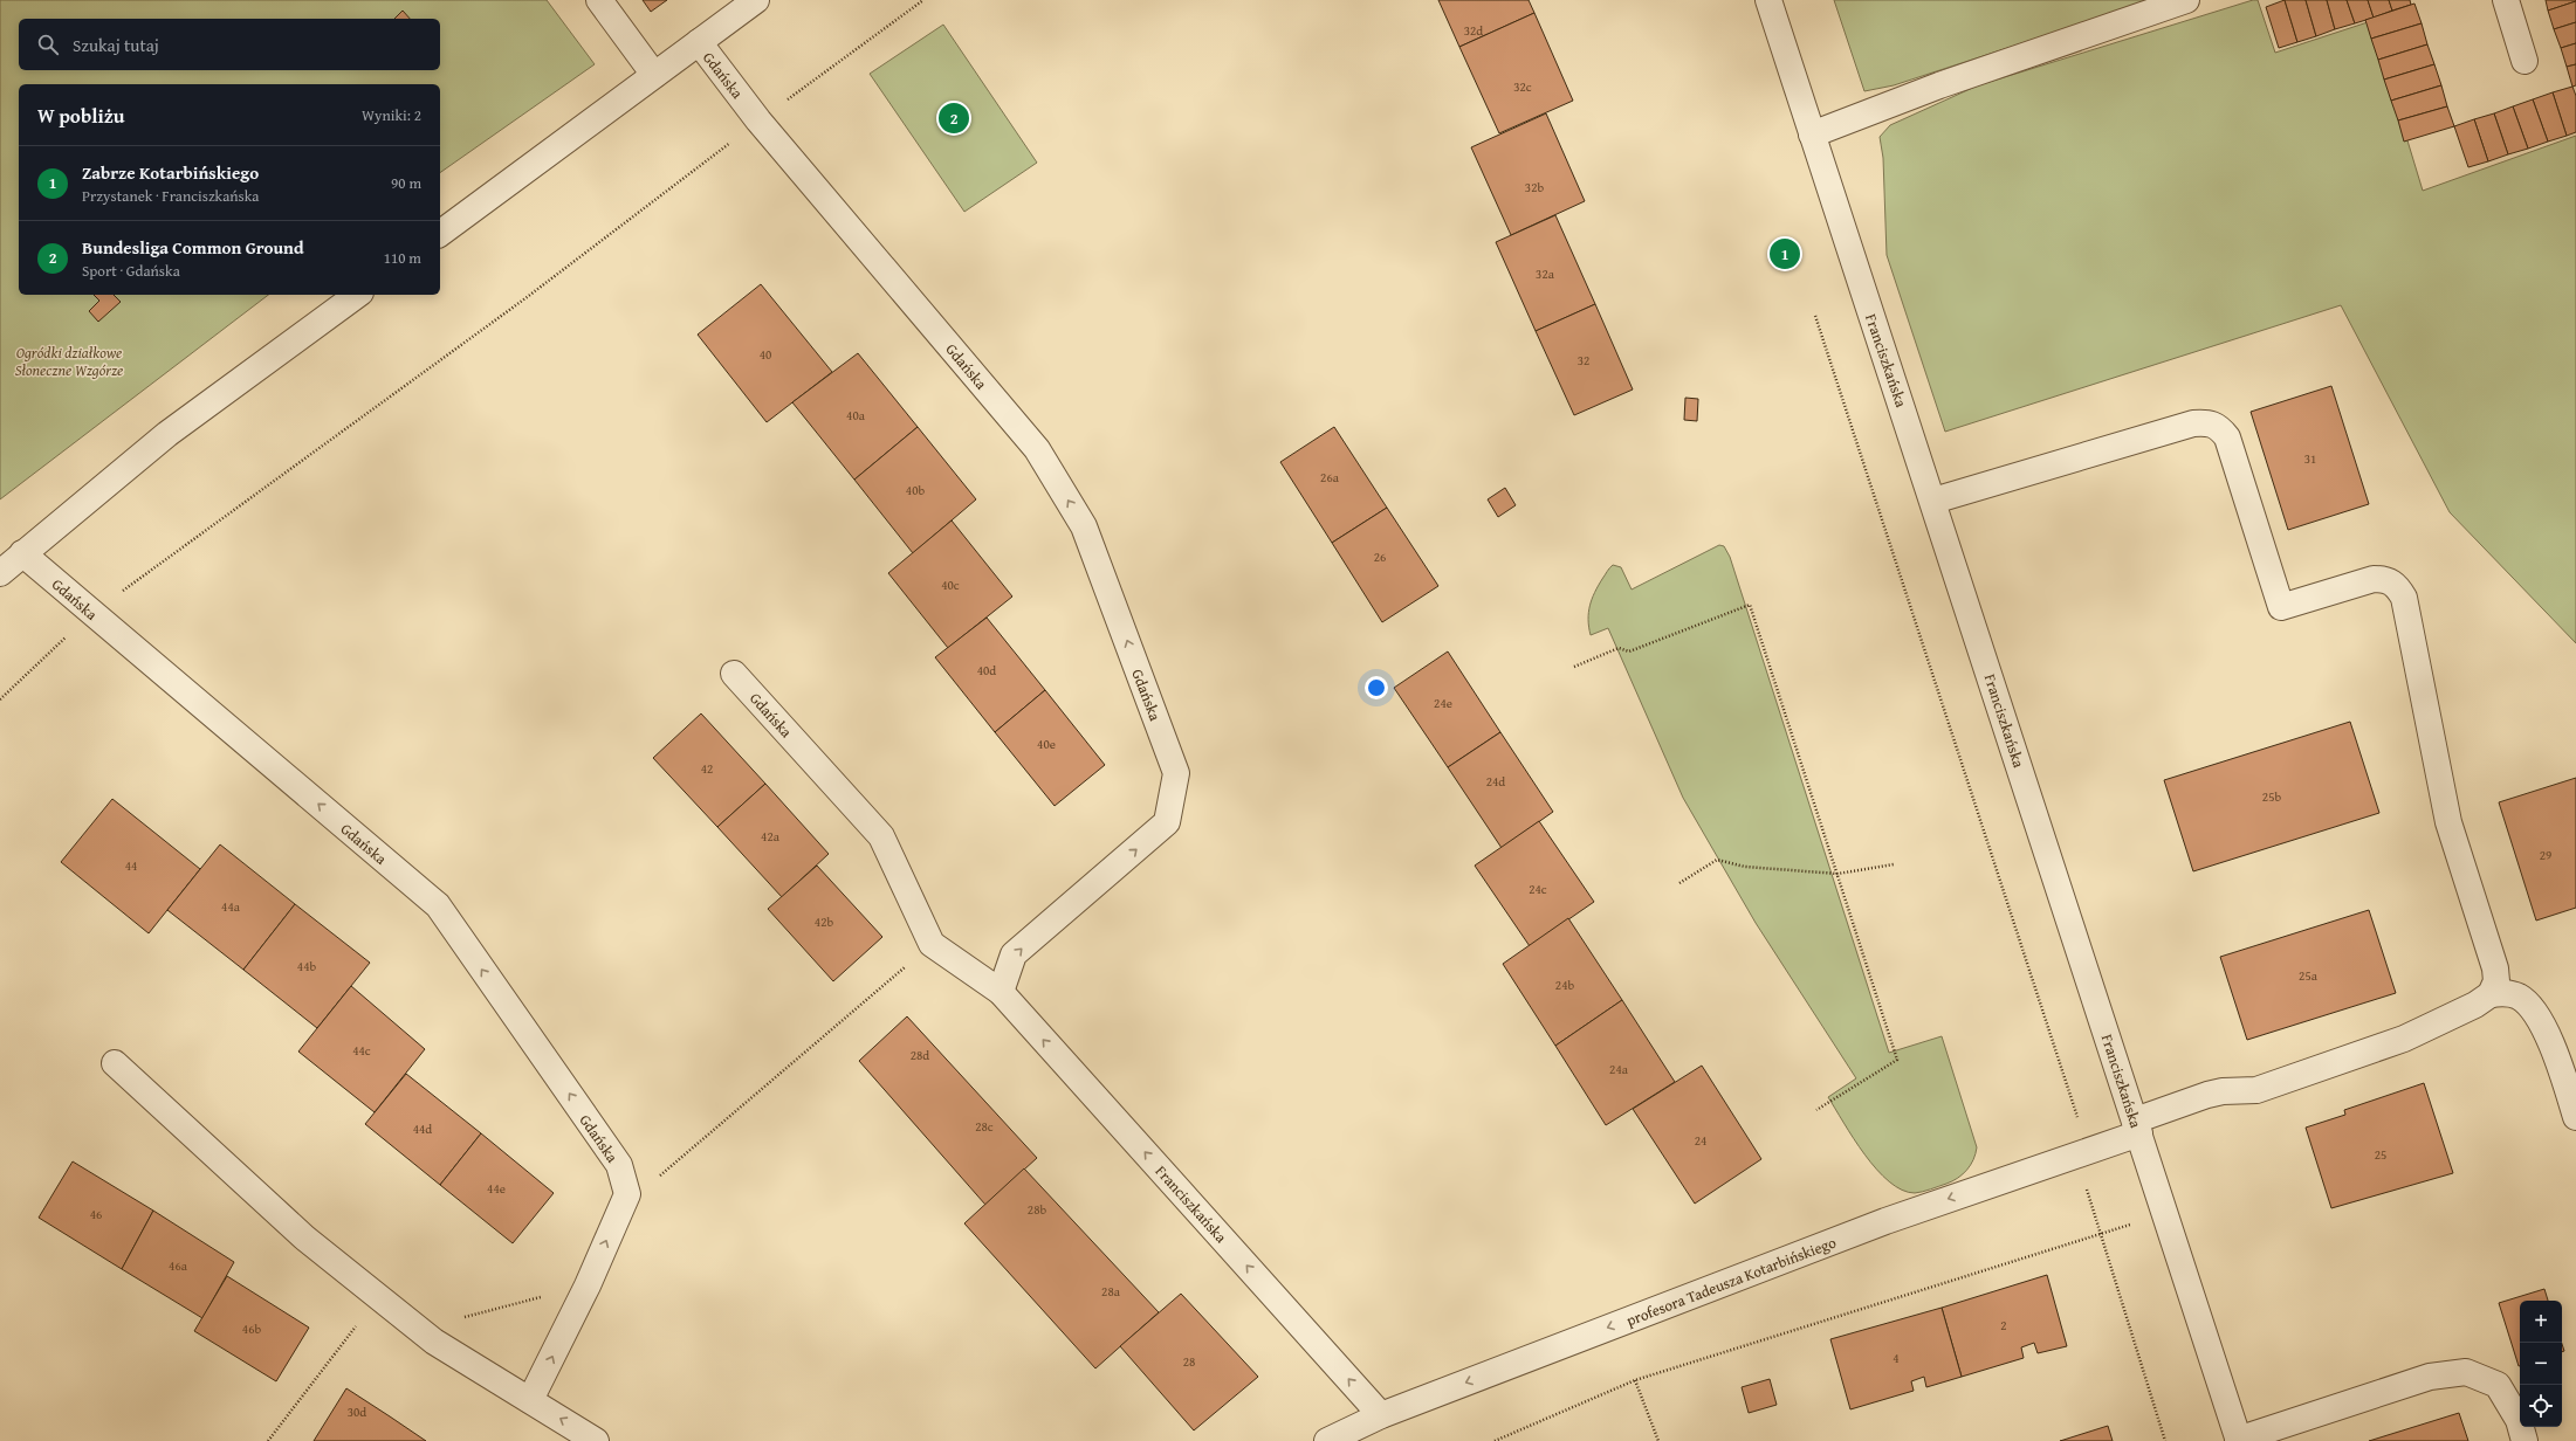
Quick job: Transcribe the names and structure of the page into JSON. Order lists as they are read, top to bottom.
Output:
{
  "streets": {
    "street": ["Gdańska", "Franciszkańska", "profesora Tadeusza Kotarbińskiego"]
  },
  "crossings": [
    ["Gdańska", "Franciszkańska"],
    ["Franciszkańska", "profesora Tadeusza Kotarbińskiego"]
  ],
  "one_way": ["Gdańska", "profesora Tadeusza Kotarbińskiego"],
  "parks": ["Ogródki działkowe Słoneczne Wzgórze"],
  "house_numbers": [
    "32d",
    "32c",
    "32b",
    "32a",
    "40",
    "32",
    "40a",
    "31",
    "26a",
    "40b",
    "26",
    "40c",
    "40d",
    "24e",
    "40e",
    "42",
    "24d",
    "25b",
    "42a",
    "29",
    "44",
    "24c",
    "44a",
    "42b",
    "44b",
    "25a",
    "24b",
    "44c",
    "28d",
    "24a",
    "28c",
    "44d",
    "24",
    "25",
    "44e",
    "28b",
    "46",
    "46a",
    "28a",
    "2",
    "46b",
    "4",
    "28",
    "30d"
  ],
  "page": {
    "search": "Szukaj tutaj",
    "heading": ["W pobliżu", "Wyniki: 2"],
    "pins": ["2", "1"],
    "list": [
      {
        "mark": "1",
        "name": "Zabrze Kotarbińskiego",
        "note": "Przystanek · Franciszkańska",
        "value": "90 m"
      },
      {
        "mark": "2",
        "name": "Bundesliga Common Ground",
        "note": "Sport · Gdańska",
        "value": "110 m"
      }
    ],
    "map_buttons": ["+", "−"]
  }
}
